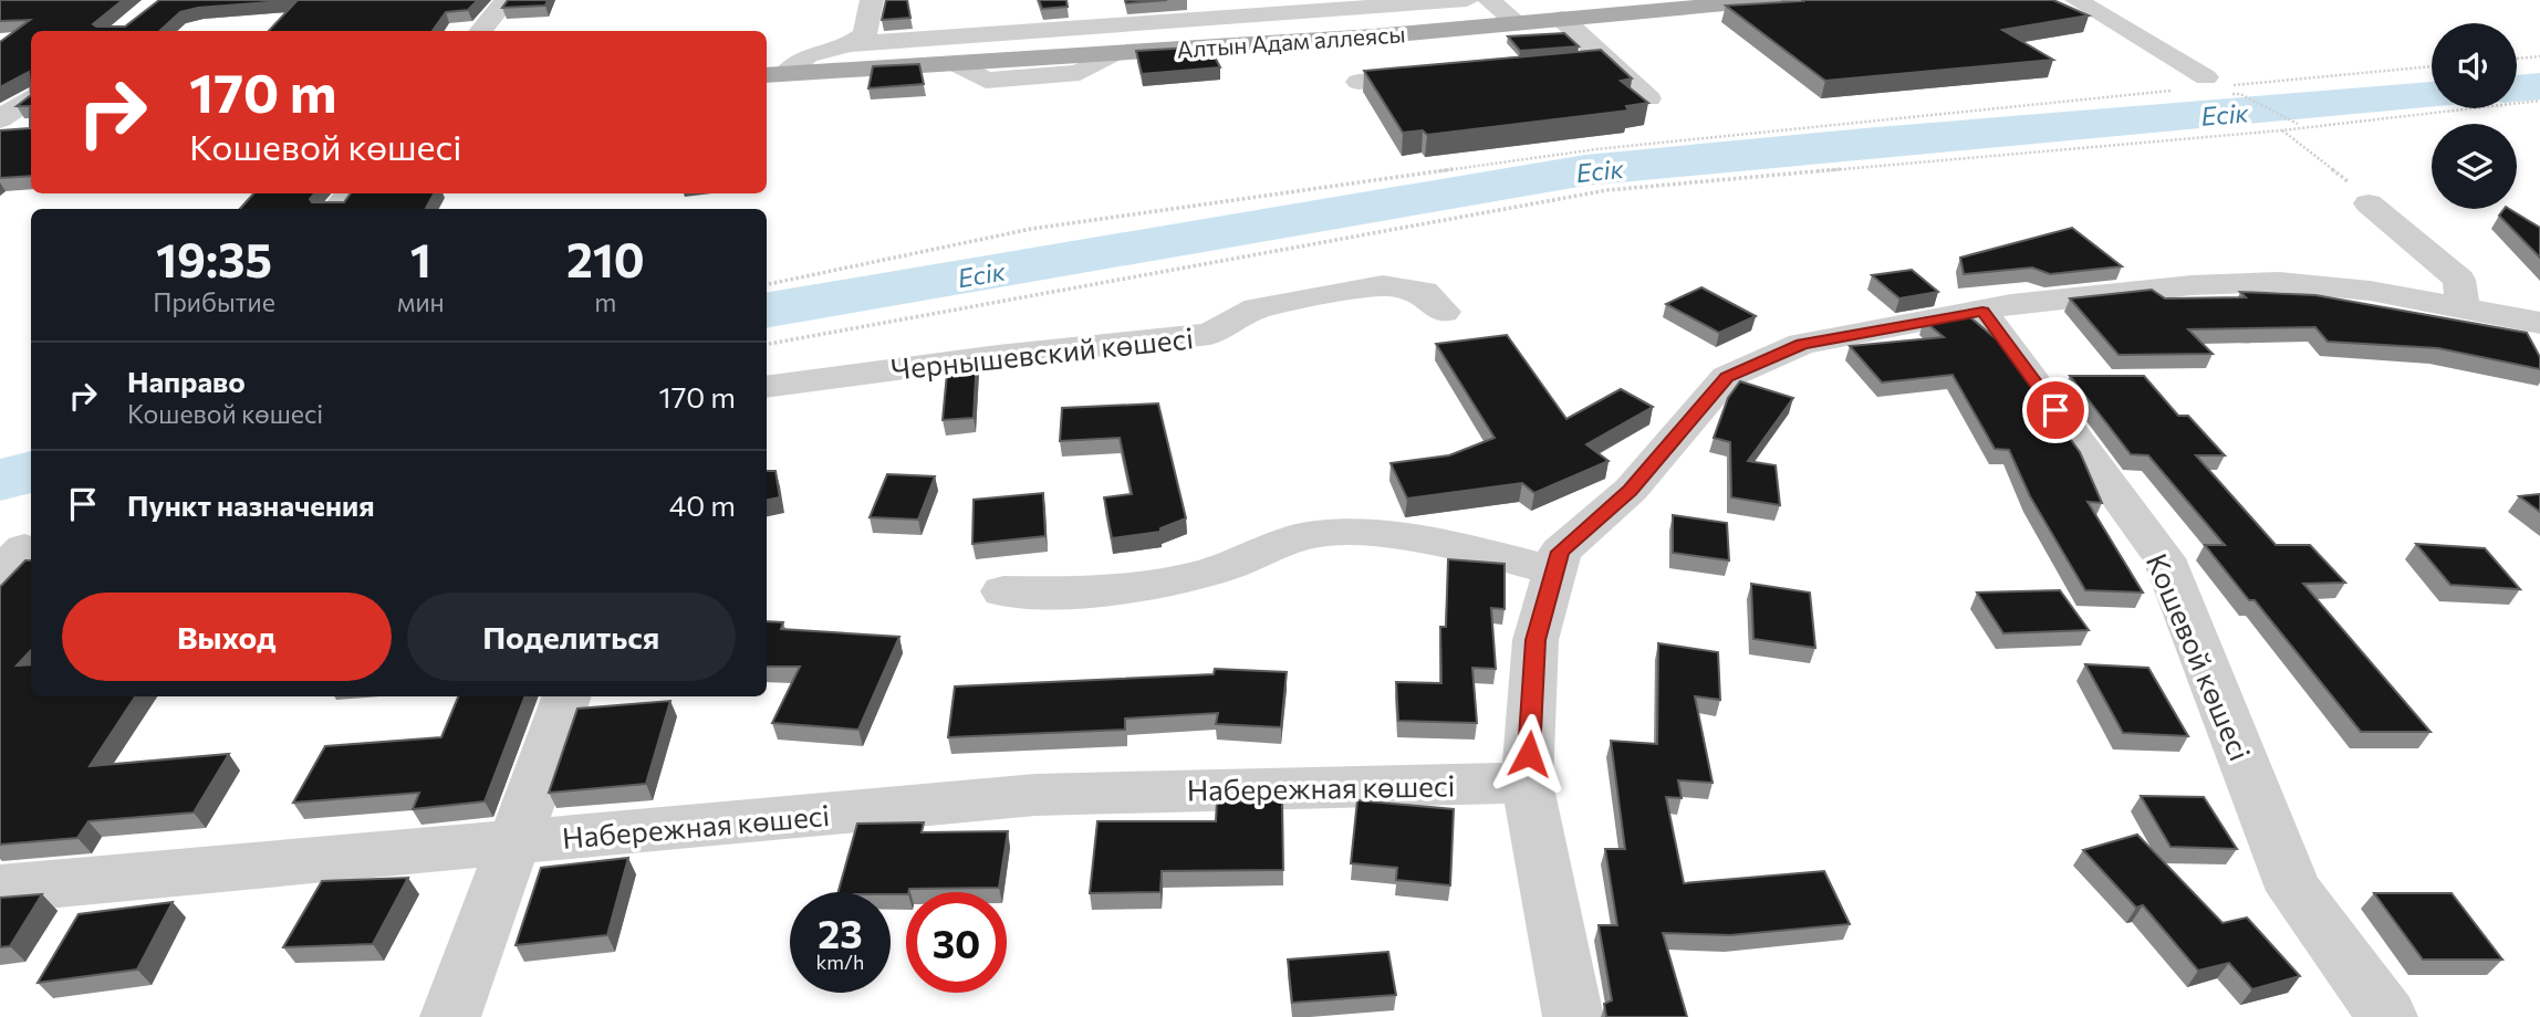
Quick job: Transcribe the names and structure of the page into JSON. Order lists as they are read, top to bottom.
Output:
{
  "streets": {
    "main road": ["Алтын Адам аллеясы"],
    "street": ["Чернышевский көшесі", "Кошевой көшесі", "Набережная көшесі"]
  },
  "water": ["Есік"],
  "page": {
    "turn": ["170 m", "Кошевой көшесі"],
    "eta": [
      "19:35",
      "Прибытие",
      "1",
      "мин",
      "210",
      "m"
    ],
    "list": [
      {
        "name": "Направо",
        "note": "Кошевой көшесі",
        "value": "170 m"
      },
      {
        "name": "Пункт назначения",
        "value": "40 m"
      }
    ],
    "buttons": ["Выход", "Поделиться"],
    "speed": "23 km/h",
    "limit": "30"
  }
}
